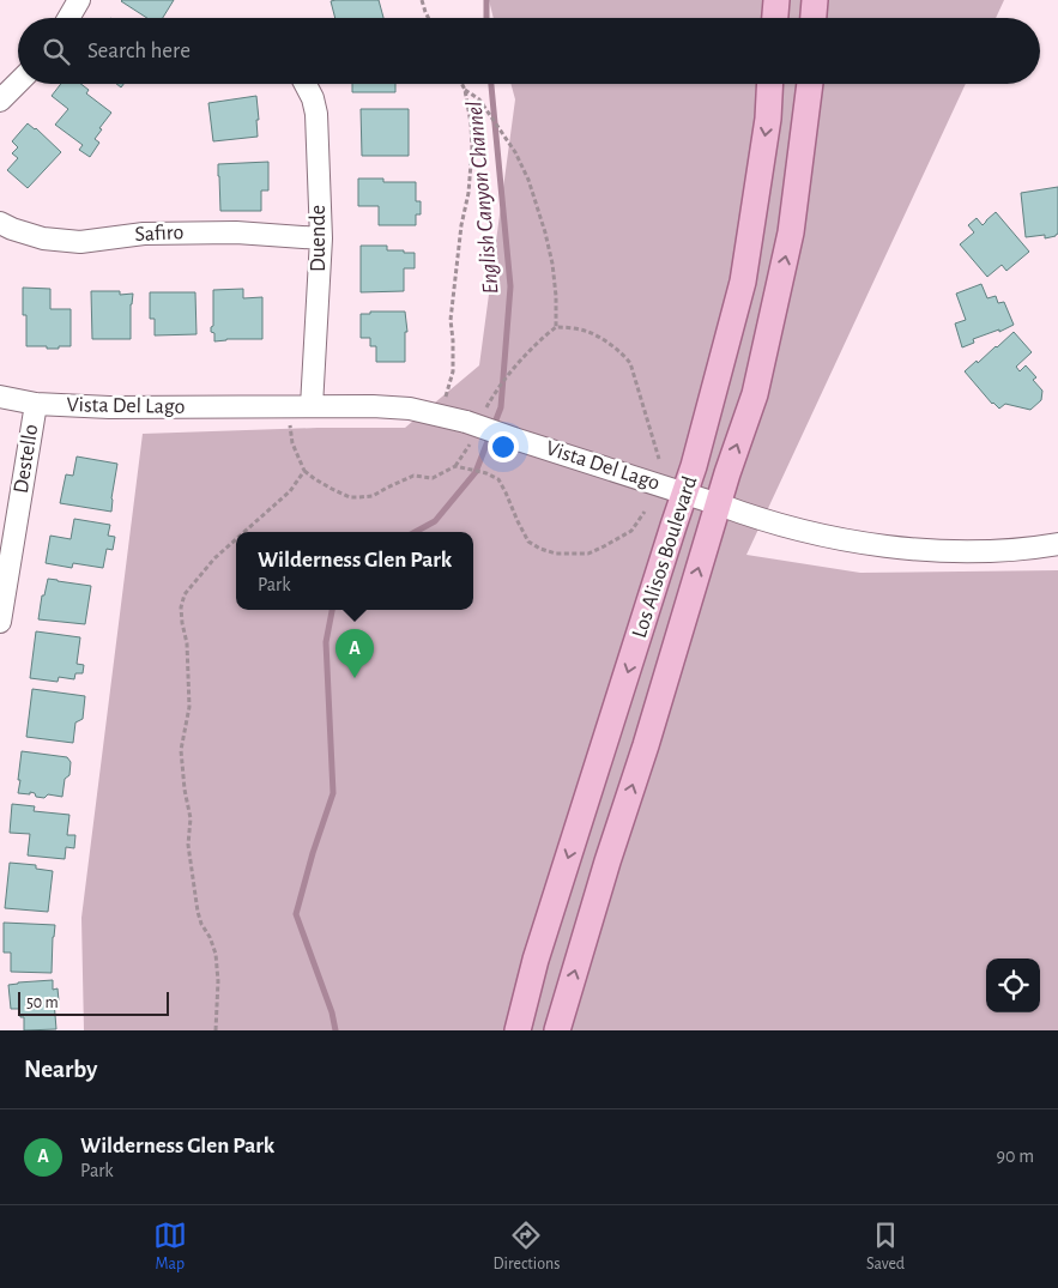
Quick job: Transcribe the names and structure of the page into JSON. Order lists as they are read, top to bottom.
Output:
{
  "streets": {
    "main road": ["Los Alisos Boulevard"],
    "street": [
      "Safiro",
      "Duende",
      "Vista Del Lago",
      "Destello"
    ]
  },
  "crossings": [
    ["Safiro", "Duende"],
    ["Duende", "Vista Del Lago"],
    ["Vista Del Lago", "Destello"],
    ["Vista Del Lago", "Los Alisos Boulevard"]
  ],
  "water": ["English Canyon Channel"],
  "scale_bar": "50 m",
  "page": {
    "search": "Search here",
    "popup": ["Wilderness Glen Park", "Park"],
    "pins": "A",
    "scale": "50 m",
    "heading": "Nearby",
    "list": [
      {
        "mark": "A",
        "name": "Wilderness Glen Park",
        "note": "Park",
        "value": "90 m"
      }
    ],
    "nav": ["Map", "Directions", "Saved"]
  }
}
